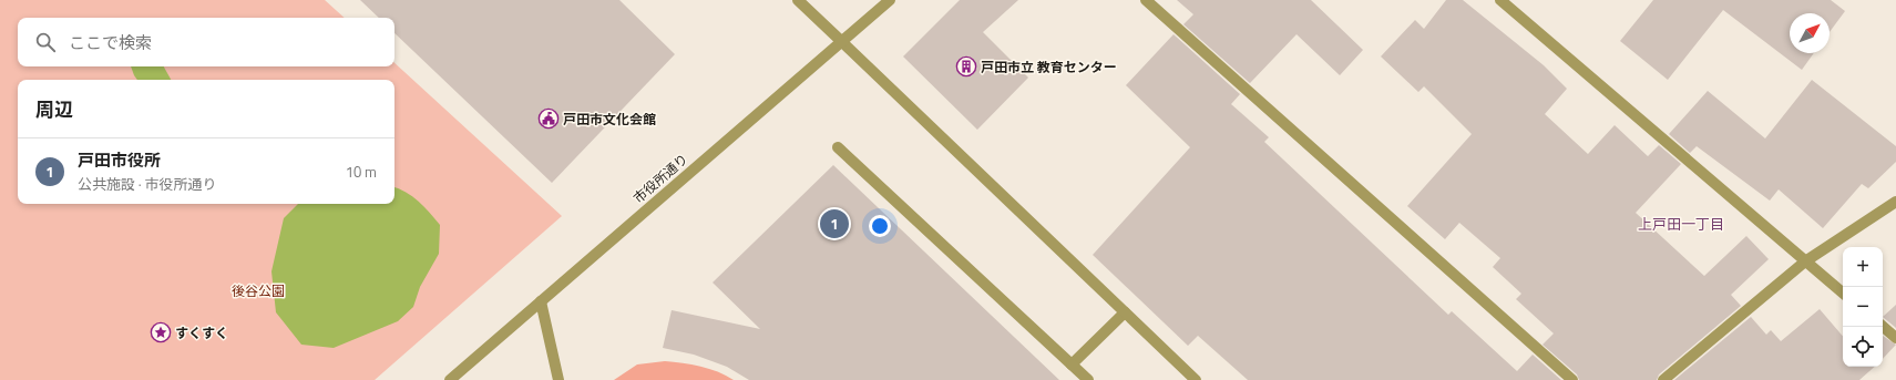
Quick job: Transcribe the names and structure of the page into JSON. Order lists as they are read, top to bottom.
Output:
{
  "streets": {
    "street": ["市役所通り"]
  },
  "districts": ["上戸田一丁目"],
  "parks": ["後谷公園"],
  "places": {
    "building": ["戸田市立 教育センター"],
    "public building": ["戸田市文化会館"],
    "place": ["すくすく"]
  },
  "north": "top right",
  "page": {
    "search": "ここで検索",
    "heading": "周辺",
    "list": [
      {
        "mark": "1",
        "name": "戸田市役所",
        "note": "公共施設 · 市役所通り",
        "value": "10 m"
      }
    ],
    "pins": "1",
    "map_buttons": ["+", "−"]
  }
}
